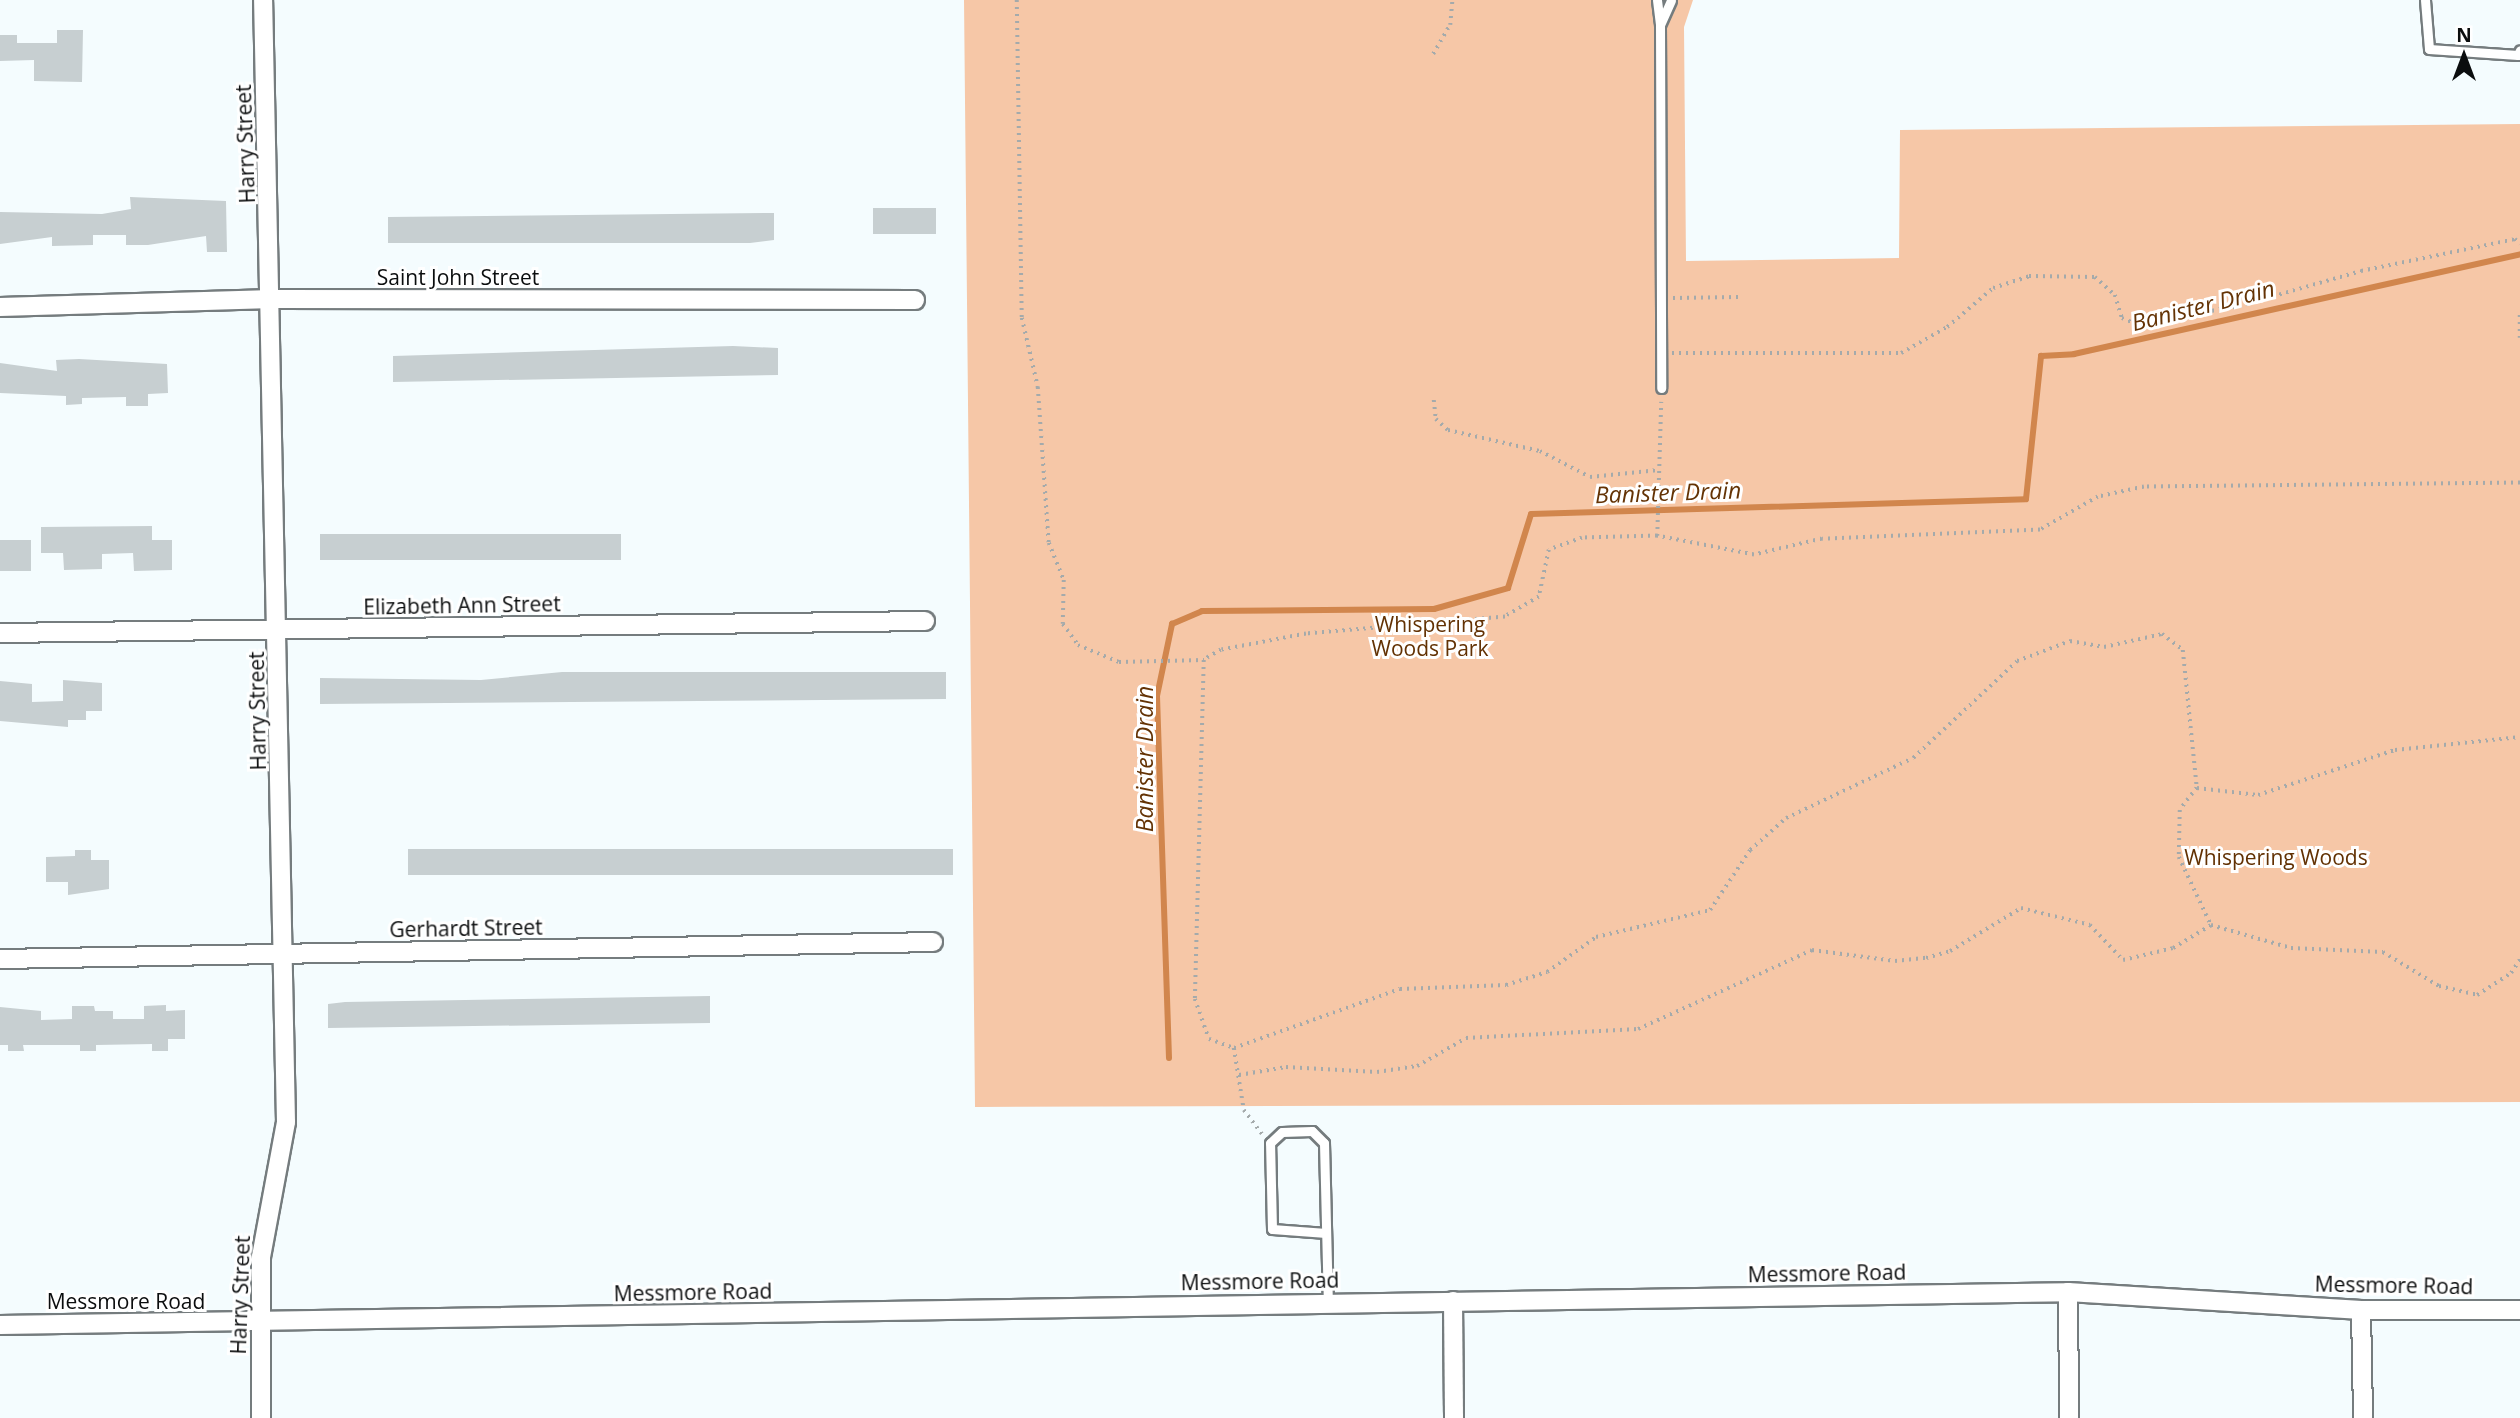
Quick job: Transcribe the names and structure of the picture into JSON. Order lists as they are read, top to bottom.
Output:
{
  "streets": {
    "street": [
      "Harry Street",
      "Saint John Street",
      "Elizabeth Ann Street",
      "Gerhardt Street",
      "Messmore Road"
    ]
  },
  "crossings": [
    ["Harry Street", "Saint John Street"],
    ["Harry Street", "Elizabeth Ann Street"],
    ["Harry Street", "Gerhardt Street"],
    ["Harry Street", "Messmore Road"]
  ],
  "water": ["Banister Drain"],
  "parks": ["Whispering Woods Park", "Whispering Woods"],
  "north": "top"
}
